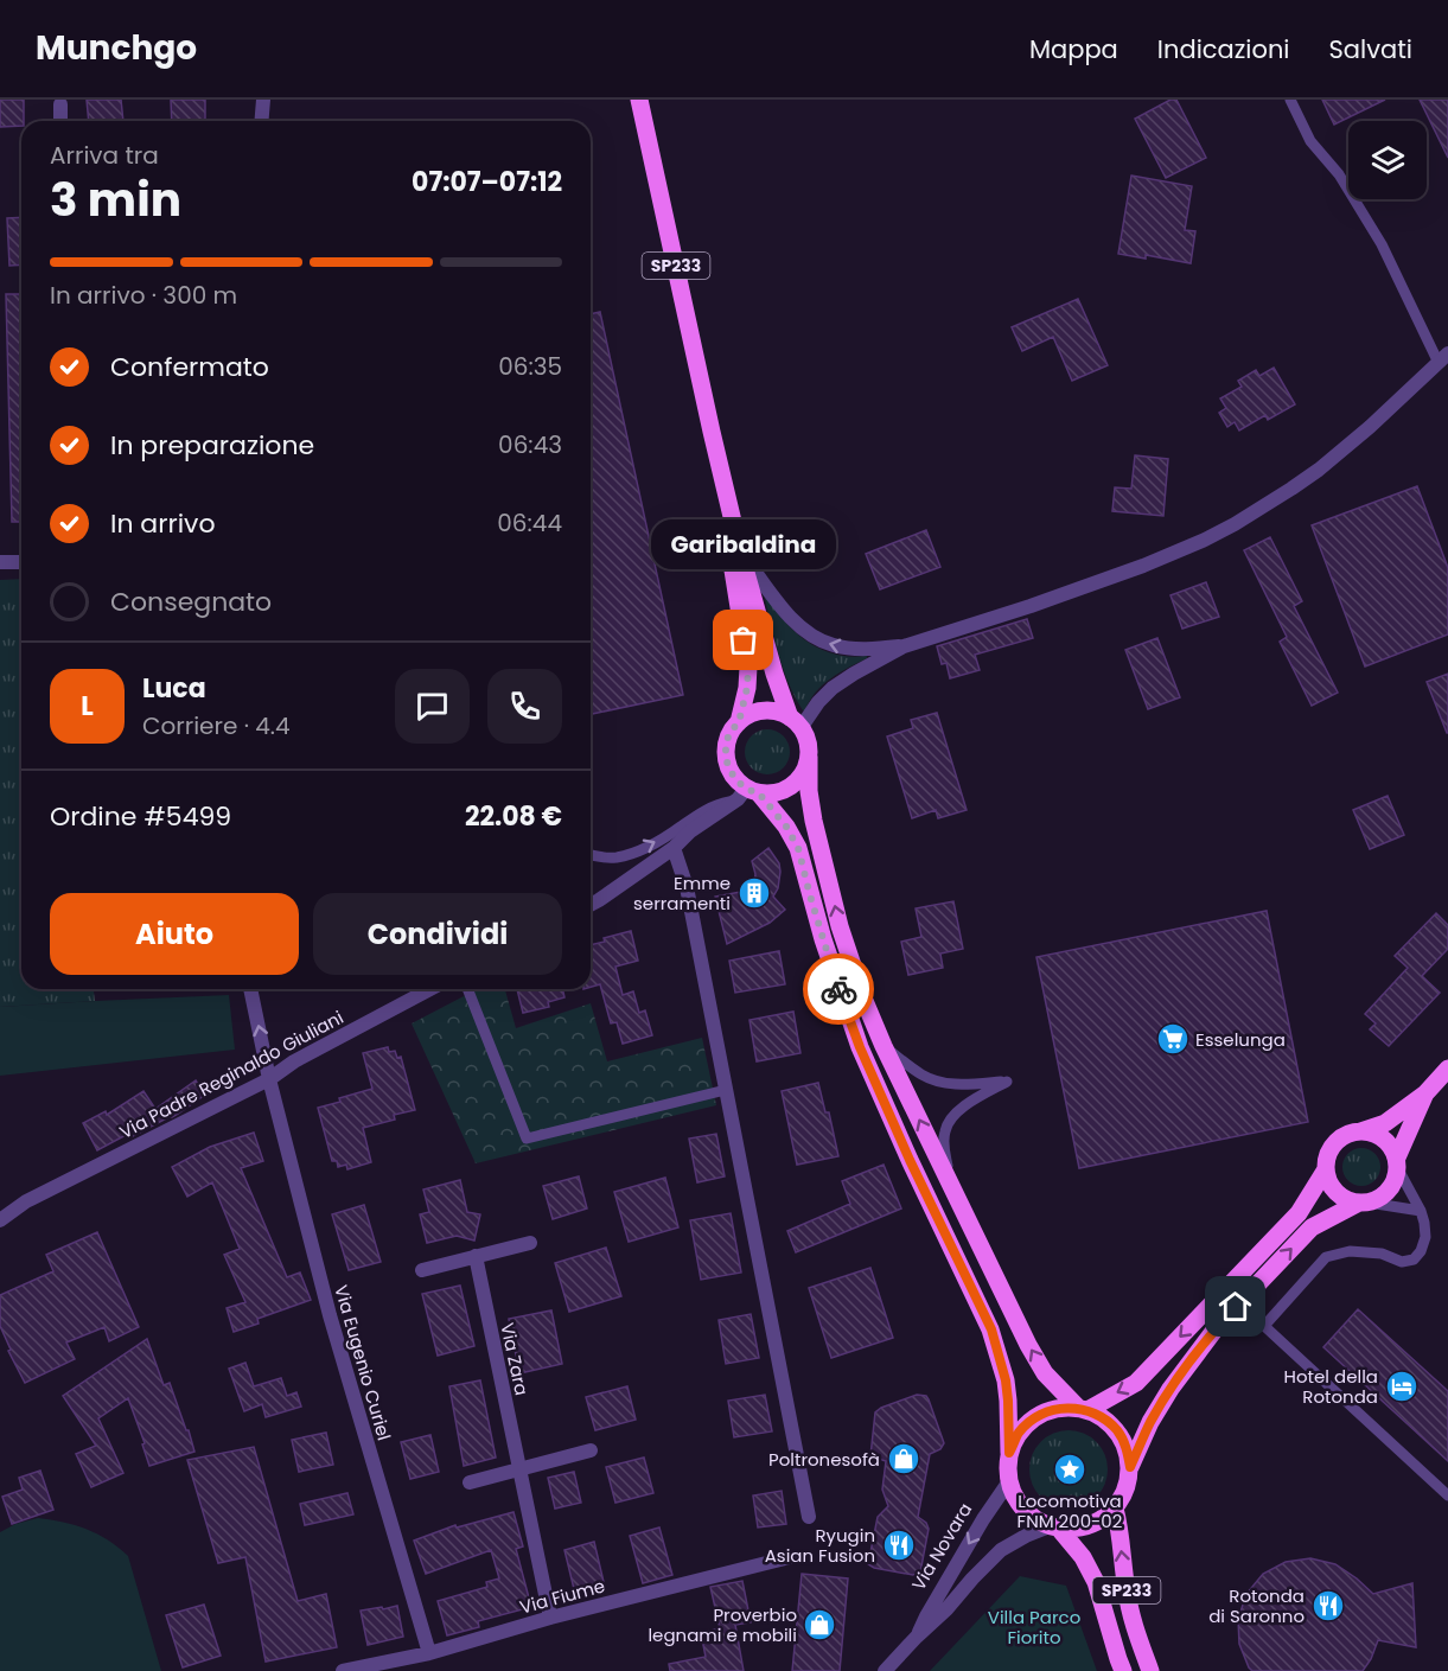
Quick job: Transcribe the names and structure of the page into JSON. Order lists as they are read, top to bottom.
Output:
{
  "streets": {
    "main road": ["SP233"],
    "street": [
      "Via Padre Reginaldo Giuliani",
      "Via Zara",
      "Via Eugenio Curiel",
      "Via Novara",
      "Via Fiume"
    ]
  },
  "crossings": [
    ["SP233", "Via Novara"],
    ["Via Padre Reginaldo Giuliani", "Via Eugenio Curiel"],
    ["Via Zara", "Via Fiume"],
    ["Via Eugenio Curiel", "Via Fiume"]
  ],
  "parks": ["Villa Parco Fiorito"],
  "places": {
    "other": ["Garibaldina"],
    "building": ["Emme serramenti"],
    "supermarket": ["Esselunga"],
    "hotel": ["Hotel della Rotonda"],
    "shop": ["Poltronesofà", "Proverbio legnami e mobili"],
    "place": ["Locomotiva FNM 200-02"],
    "restaurant": ["Ryugin Asian Fusion", "Rotonda di Saronno"]
  },
  "page": {
    "header": "Munchgo",
    "nav": ["Mappa", "Indicazioni", "Salvati"],
    "heading": ["3 min", "Arriva tra", "07:07–07:12"],
    "panel": [
      "Luca",
      "Corriere · 4.4",
      "Ordine #5499",
      "22.08 €"
    ],
    "bar": "In arrivo · 300 m",
    "list": [
      ["Confermato", "06:35"],
      ["In preparazione", "06:43"],
      ["In arrivo", "06:44"],
      "Consegnato"
    ],
    "bubble": "Garibaldina",
    "round": "L",
    "buttons": ["Aiuto", "Condividi"]
  }
}
